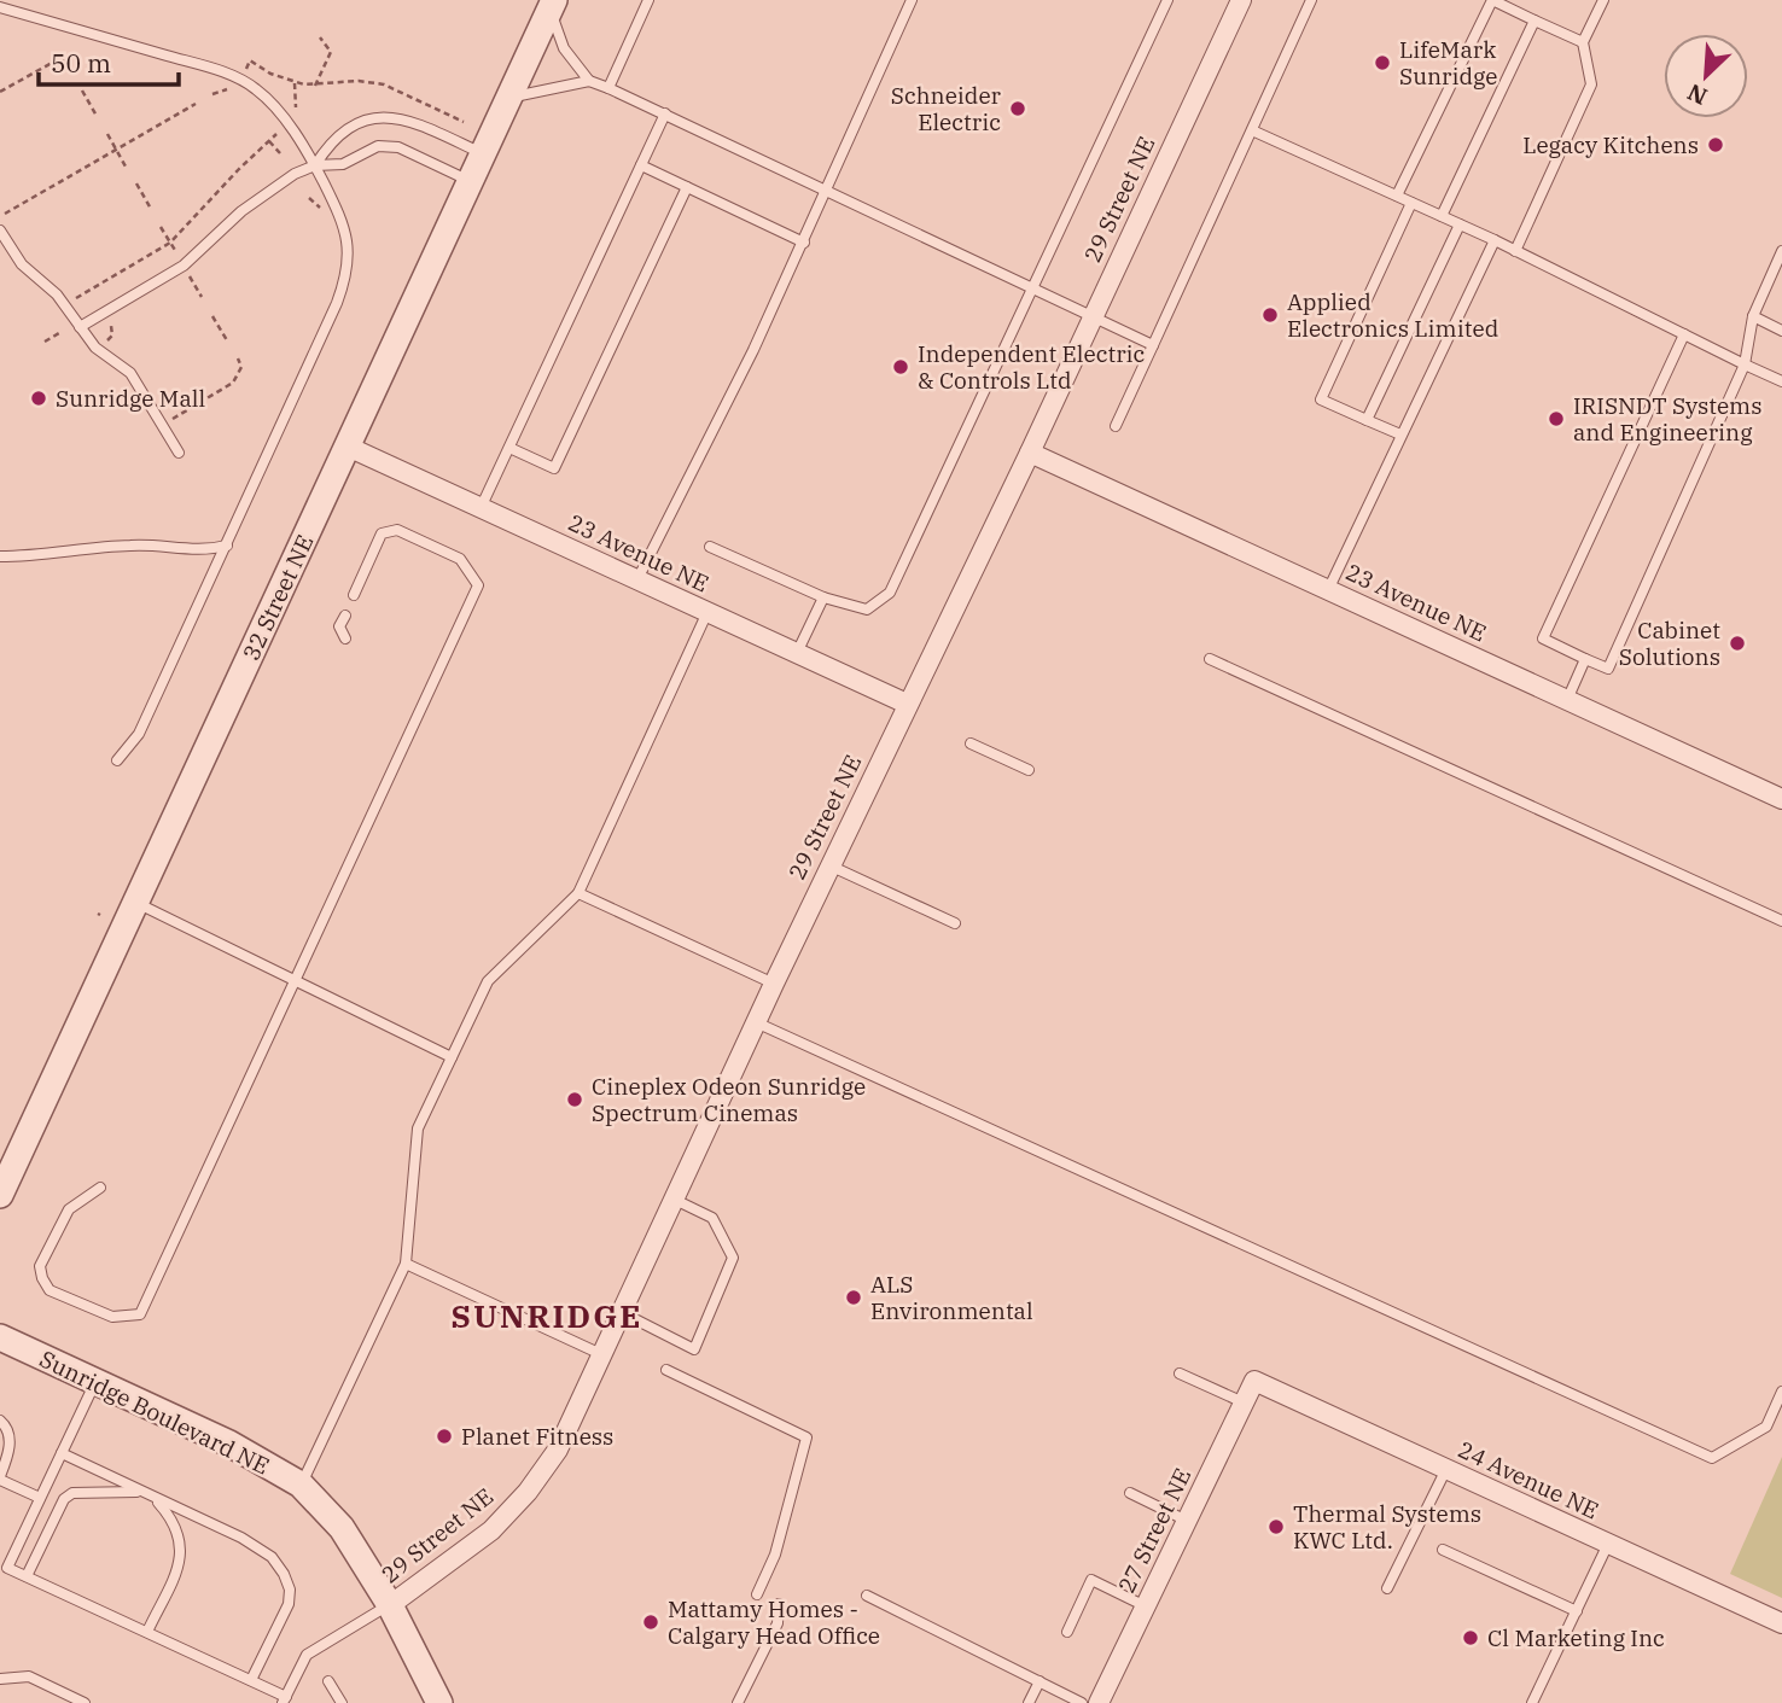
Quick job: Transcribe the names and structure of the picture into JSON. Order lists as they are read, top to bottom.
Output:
{
  "streets": {
    "street": [
      "29 Street NE",
      "23 Avenue NE",
      "32 Street NE",
      "Sunridge Boulevard NE",
      "24 Avenue NE",
      "27 Street NE"
    ]
  },
  "crossings": [
    ["29 Street NE", "23 Avenue NE"],
    ["29 Street NE", "Sunridge Boulevard NE"],
    ["23 Avenue NE", "32 Street NE"],
    ["24 Avenue NE", "27 Street NE"]
  ],
  "districts": ["SUNRIDGE"],
  "places": [
    "LifeMark Sunridge",
    "Schneider Electric",
    "Legacy Kitchens",
    "Applied Electronics Limited",
    "Independent Electric & Controls Ltd",
    "Sunridge Mall",
    "IRISNDT Systems and Engineering",
    "Cabinet Solutions",
    "Cineplex Odeon Sunridge Spectrum Cinemas",
    "ALS Environmental",
    "Planet Fitness",
    "Thermal Systems KWC Ltd.",
    "Mattamy Homes - Calgary Head Office",
    "Cl Marketing Inc"
  ],
  "scale_bar": "50 m",
  "north": "bottom left"
}
